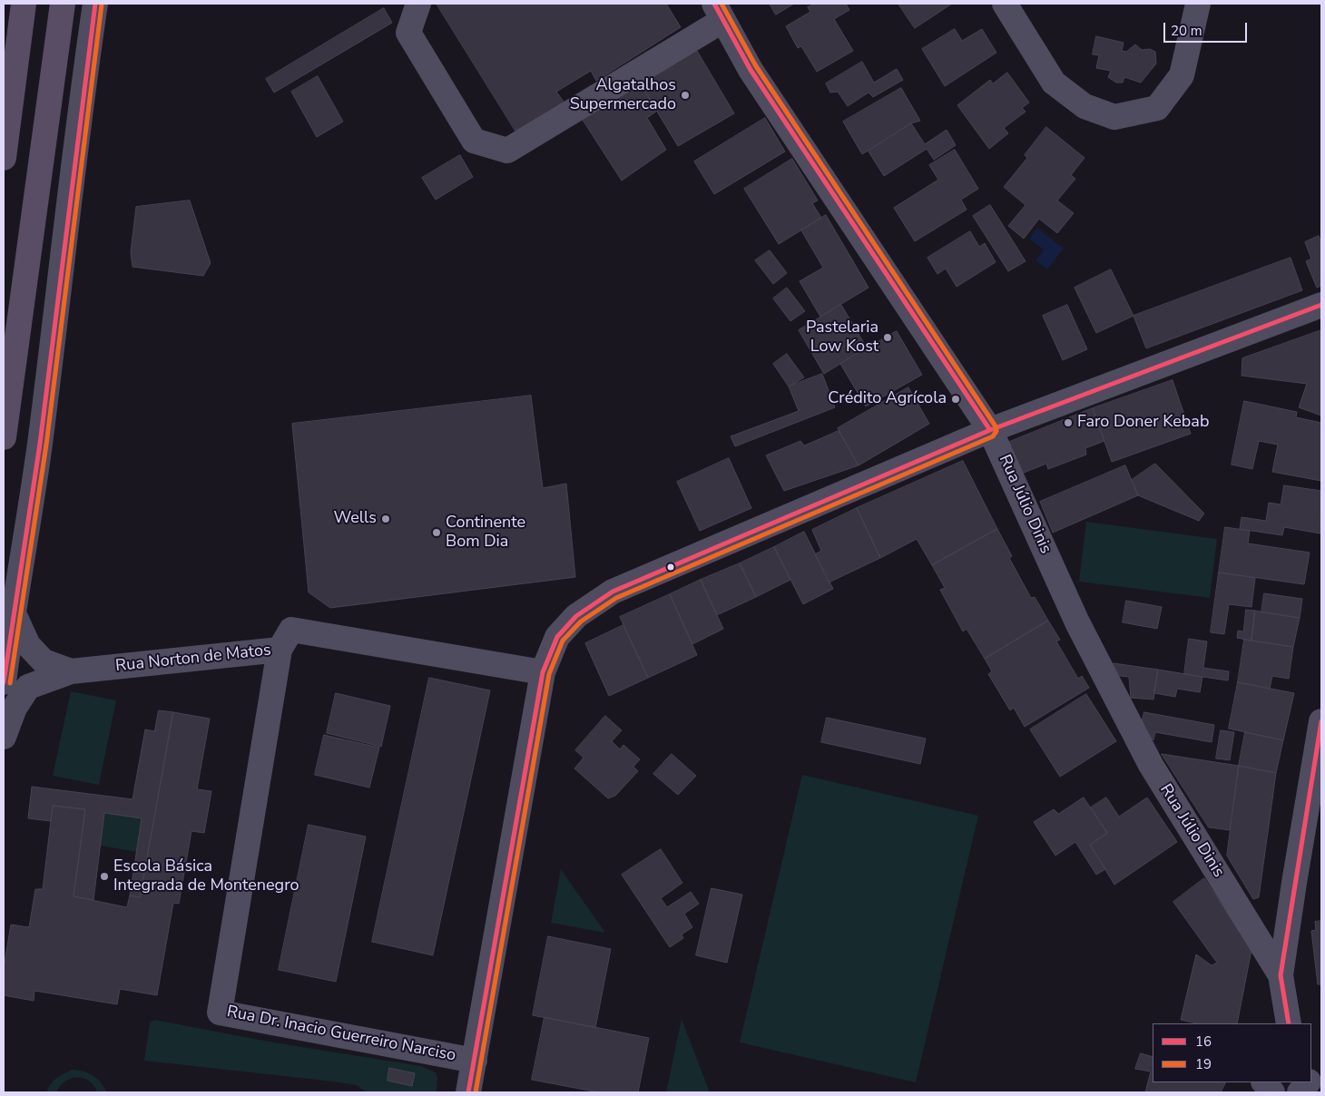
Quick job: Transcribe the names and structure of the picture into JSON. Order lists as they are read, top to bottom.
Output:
{
  "streets": {
    "street": ["Rua Júlio Dinis", "Rua Norton de Matos", "Rua Dr. Inacio Guerreiro Narciso"]
  },
  "crossings": [
    ["Rua Norton de Matos", "Rua Dr. Inacio Guerreiro Narciso"]
  ],
  "places": [
    "Algatalhos Supermercado",
    "Pastelaria Low Kost",
    "Crédito Agrícola",
    "Faro Doner Kebab",
    "Wells",
    "Continente Bom Dia",
    "Escola Básica Integrada de Montenegro"
  ],
  "lines": ["transit line 16", "transit line 19"],
  "legend": ["16", "19"],
  "scale_bar": "20 m"
}
